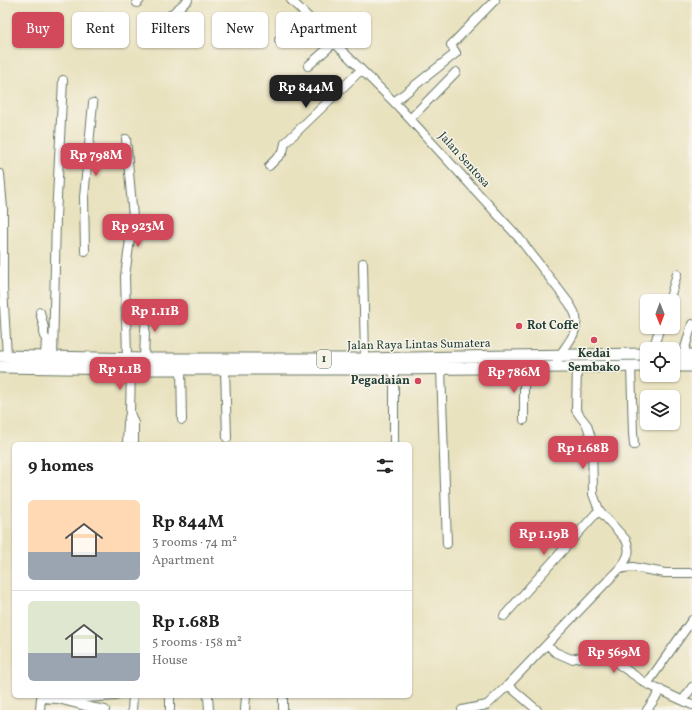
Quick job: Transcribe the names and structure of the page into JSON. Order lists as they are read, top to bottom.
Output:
{
  "streets": {
    "highway": ["Jalan Raya Lintas Sumatera", "1"],
    "street": ["Jalan Sentosa"]
  },
  "crossings": [
    ["Jalan Sentosa", "Jalan Raya Lintas Sumatera"]
  ],
  "places": ["Rot Coffe", "Kedai Sembako", "Pegadaian"],
  "north": "bottom",
  "page": {
    "chip": [
      "Buy",
      "Rent",
      "Filters",
      "New",
      "Apartment"
    ],
    "price": [
      "Rp 844M",
      "Rp 798M",
      "Rp 923M",
      "Rp 1.11B",
      "Rp 1.1B",
      "Rp 786M",
      "Rp 1.68B",
      "Rp 1.19B",
      "Rp 569M"
    ],
    "heading": "9 homes",
    "list": [
      {
        "name": "Rp 844M",
        "note": "3 rooms · 74 m² · Apartment"
      },
      {
        "name": "Rp 1.68B",
        "note": "5 rooms · 158 m² · House"
      }
    ]
  }
}
